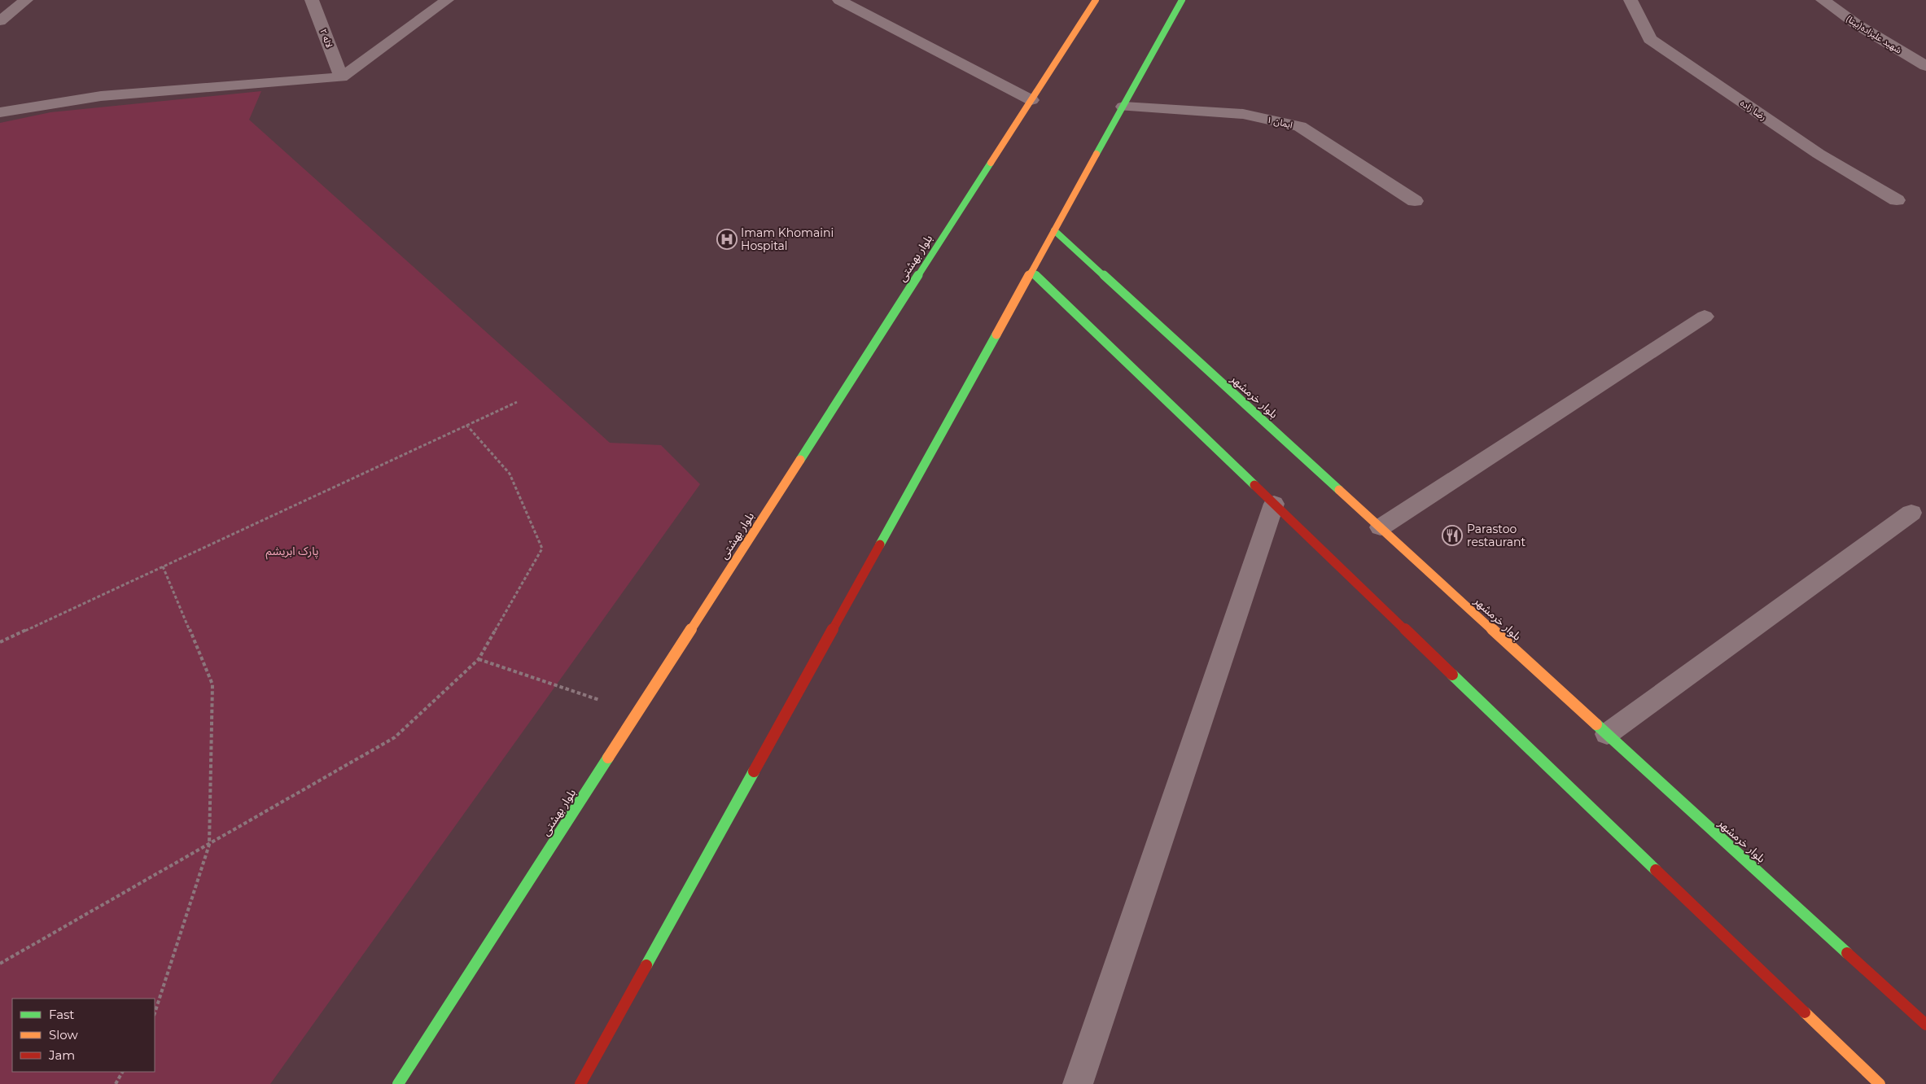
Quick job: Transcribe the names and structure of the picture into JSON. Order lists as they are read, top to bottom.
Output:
{
  "streets": {
    "main road": ["بلوار بهشتی", "بلوار خرمشهر"],
    "street": [
      "شهید علیزاده(بیتا)",
      "لاله ۲",
      "رضا زاده",
      "ایمان ۱"
    ]
  },
  "parks": ["پارک ابریشم"],
  "places": {
    "hospital": ["Imam Khomaini Hospital"],
    "restaurant": ["Parastoo restaurant"]
  },
  "legend": ["Fast", "Slow", "Jam"]
}
